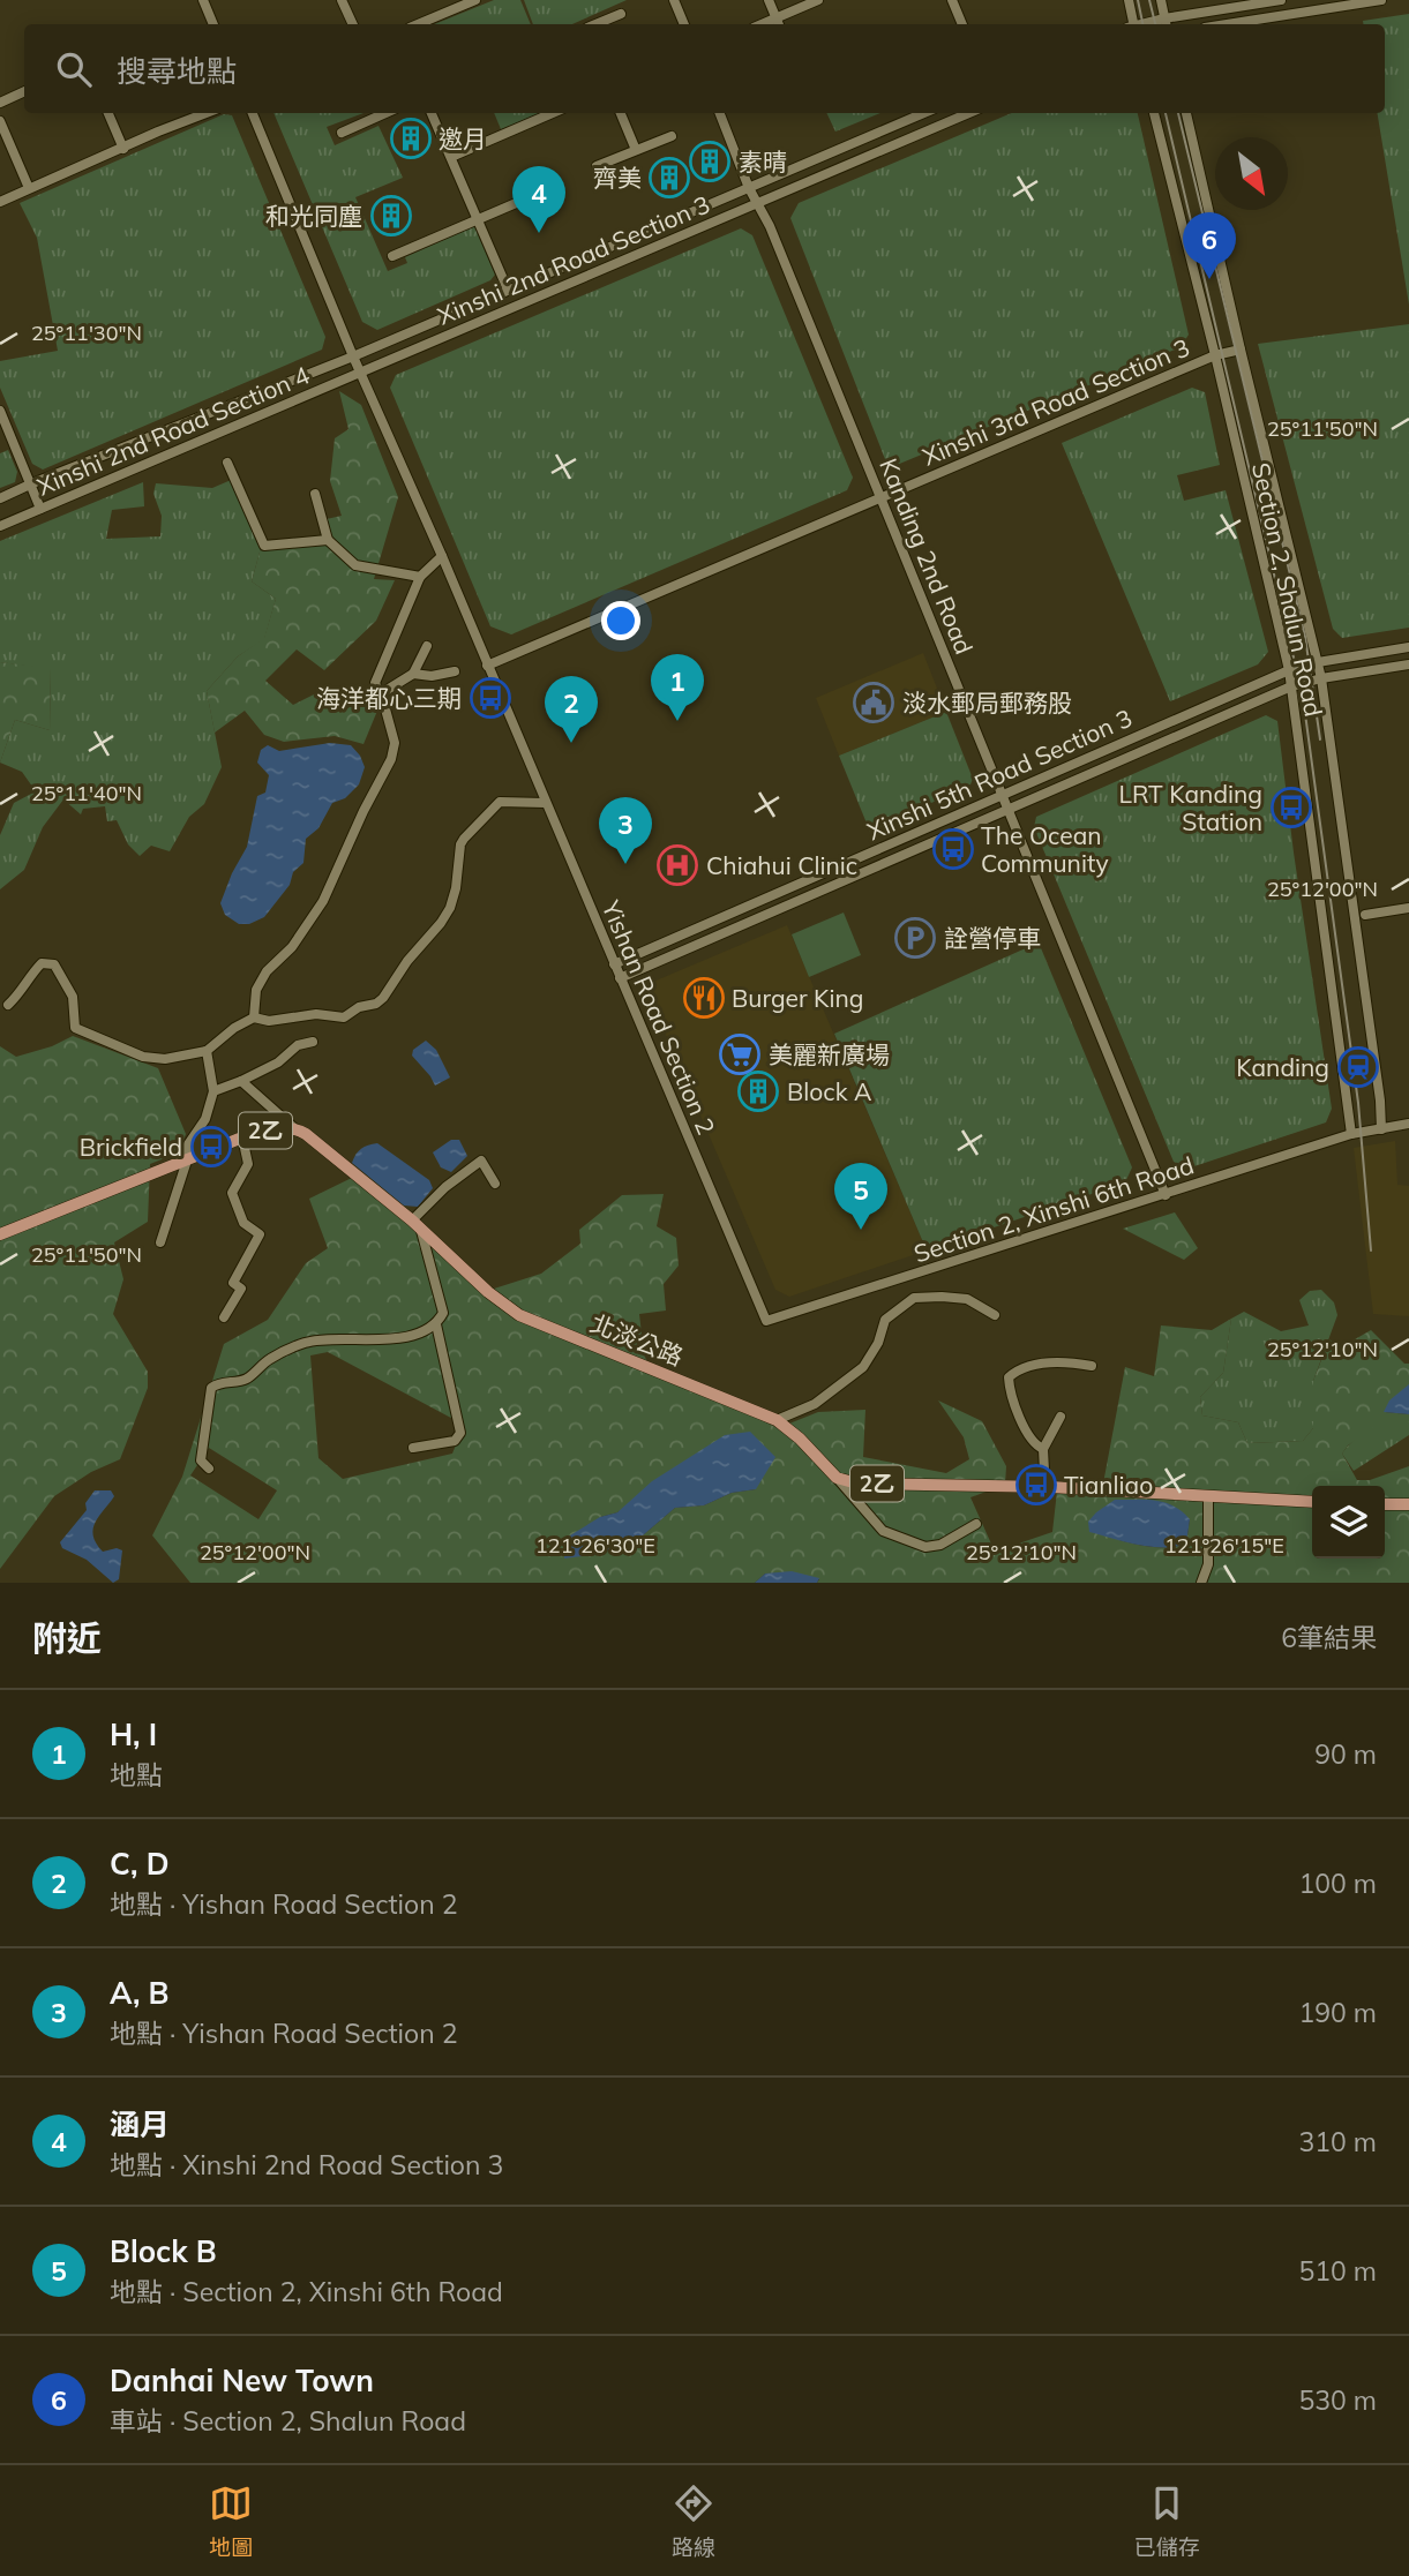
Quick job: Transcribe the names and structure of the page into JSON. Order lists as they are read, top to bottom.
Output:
{
  "streets": {
    "main road": ["2乙", "北淡公路"],
    "street": [
      "Xinshi 2nd Road Section 3",
      "Xinshi 3rd Road Section 3",
      "Xinshi 2nd Road Section 4",
      "Kanding 2nd Road",
      "Section 2, Shalun Road",
      "Xinshi 5th Road Section 3",
      "Yishan Road Section 2",
      "Section 2, Xinshi 6th Road"
    ]
  },
  "crossings": [
    ["Xinshi 2nd Road Section 3", "Xinshi 2nd Road Section 4"],
    ["Xinshi 2nd Road Section 3", "Kanding 2nd Road"],
    ["Xinshi 2nd Road Section 3", "Yishan Road Section 2"],
    ["Xinshi 3rd Road Section 3", "Kanding 2nd Road"],
    ["Xinshi 3rd Road Section 3", "Section 2, Shalun Road"],
    ["Xinshi 3rd Road Section 3", "Yishan Road Section 2"],
    ["Xinshi 2nd Road Section 4", "Yishan Road Section 2"],
    ["Kanding 2nd Road", "Xinshi 5th Road Section 3"],
    ["Kanding 2nd Road", "Section 2, Xinshi 6th Road"],
    ["Section 2, Shalun Road", "Xinshi 5th Road Section 3"],
    ["Section 2, Shalun Road", "Section 2, Xinshi 6th Road"],
    ["Xinshi 5th Road Section 3", "Yishan Road Section 2"],
    ["Yishan Road Section 2", "Section 2, Xinshi 6th Road"],
    ["2乙", "北淡公路"]
  ],
  "places": {
    "building": [
      "邀月",
      "素晴",
      "齊美",
      "和光同塵",
      "Block A"
    ],
    "bus stop": [
      "海洋都心三期",
      "LRT Kanding Station",
      "The Ocean Community",
      "Brickfield",
      "Tianliao"
    ],
    "public building": ["淡水郵局郵務股"],
    "hospital": ["Chiahui Clinic"],
    "parking": ["詮營停車"],
    "restaurant": ["Burger King"],
    "supermarket": ["美麗新廣場"],
    "station": ["Kanding"]
  },
  "north": "bottom right",
  "page": {
    "search": "搜尋地點",
    "pins": [
      "4",
      "6",
      "1",
      "2",
      "3",
      "5"
    ],
    "heading": ["附近", "6筆結果"],
    "list": [
      {
        "mark": "1",
        "name": "H, I",
        "note": "地點",
        "value": "90 m"
      },
      {
        "mark": "2",
        "name": "C, D",
        "note": "地點 · Yishan Road Section 2",
        "value": "100 m"
      },
      {
        "mark": "3",
        "name": "A, B",
        "note": "地點 · Yishan Road Section 2",
        "value": "190 m"
      },
      {
        "mark": "4",
        "name": "涵月",
        "note": "地點 · Xinshi 2nd Road Section 3",
        "value": "310 m"
      },
      {
        "mark": "5",
        "name": "Block B",
        "note": "地點 · Section 2, Xinshi 6th Road",
        "value": "510 m"
      },
      {
        "mark": "6",
        "name": "Danhai New Town",
        "note": "車站 · Section 2, Shalun Road",
        "value": "530 m"
      }
    ],
    "nav": ["地圖", "路線", "已儲存"]
  },
  "coordinates": [
    "25°11'30\"N",
    "25°11'50\"N",
    "25°11'40\"N",
    "25°12'00\"N",
    "25°12'10\"N",
    "121°26'30\"E",
    "121°26'15\"E"
  ]
}
